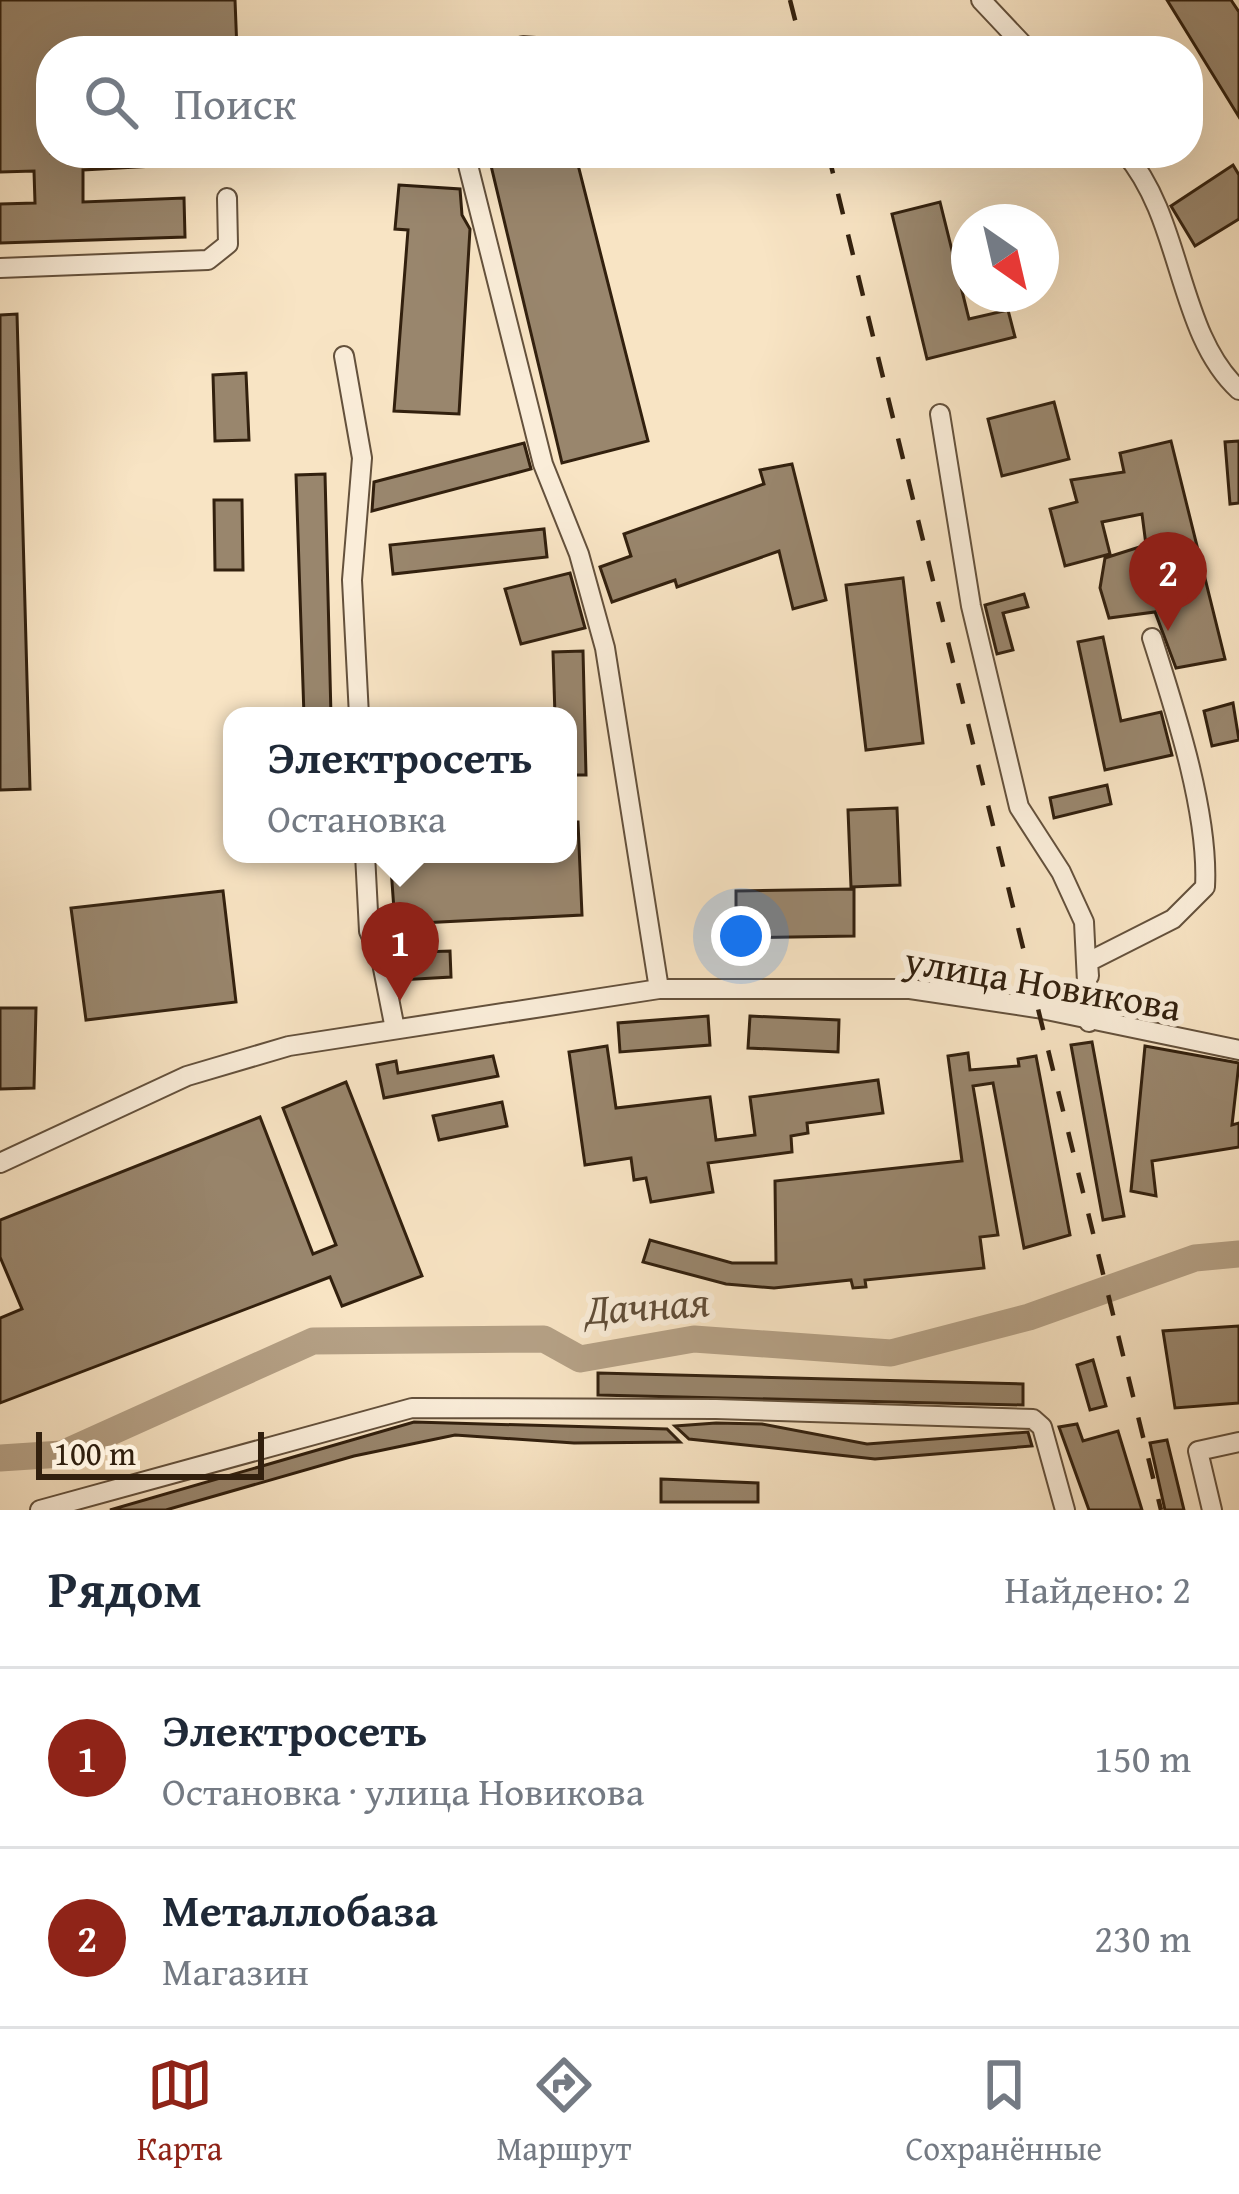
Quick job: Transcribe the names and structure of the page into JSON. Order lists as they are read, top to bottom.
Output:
{
  "streets": {
    "street": ["улица Новикова"]
  },
  "water": ["Дачная"],
  "scale_bar": "100 m",
  "north": "bottom right",
  "page": {
    "search": "Поиск",
    "pins": ["2", "1"],
    "popup": ["Электросеть", "Остановка"],
    "scale": "100 m",
    "heading": ["Рядом", "Найдено: 2"],
    "list": [
      {
        "mark": "1",
        "name": "Электросеть",
        "note": "Остановка · улица Новикова",
        "value": "150 m"
      },
      {
        "mark": "2",
        "name": "Металлобаза",
        "note": "Магазин",
        "value": "230 m"
      }
    ],
    "nav": ["Карта", "Маршрут", "Сохранённые"]
  }
}
